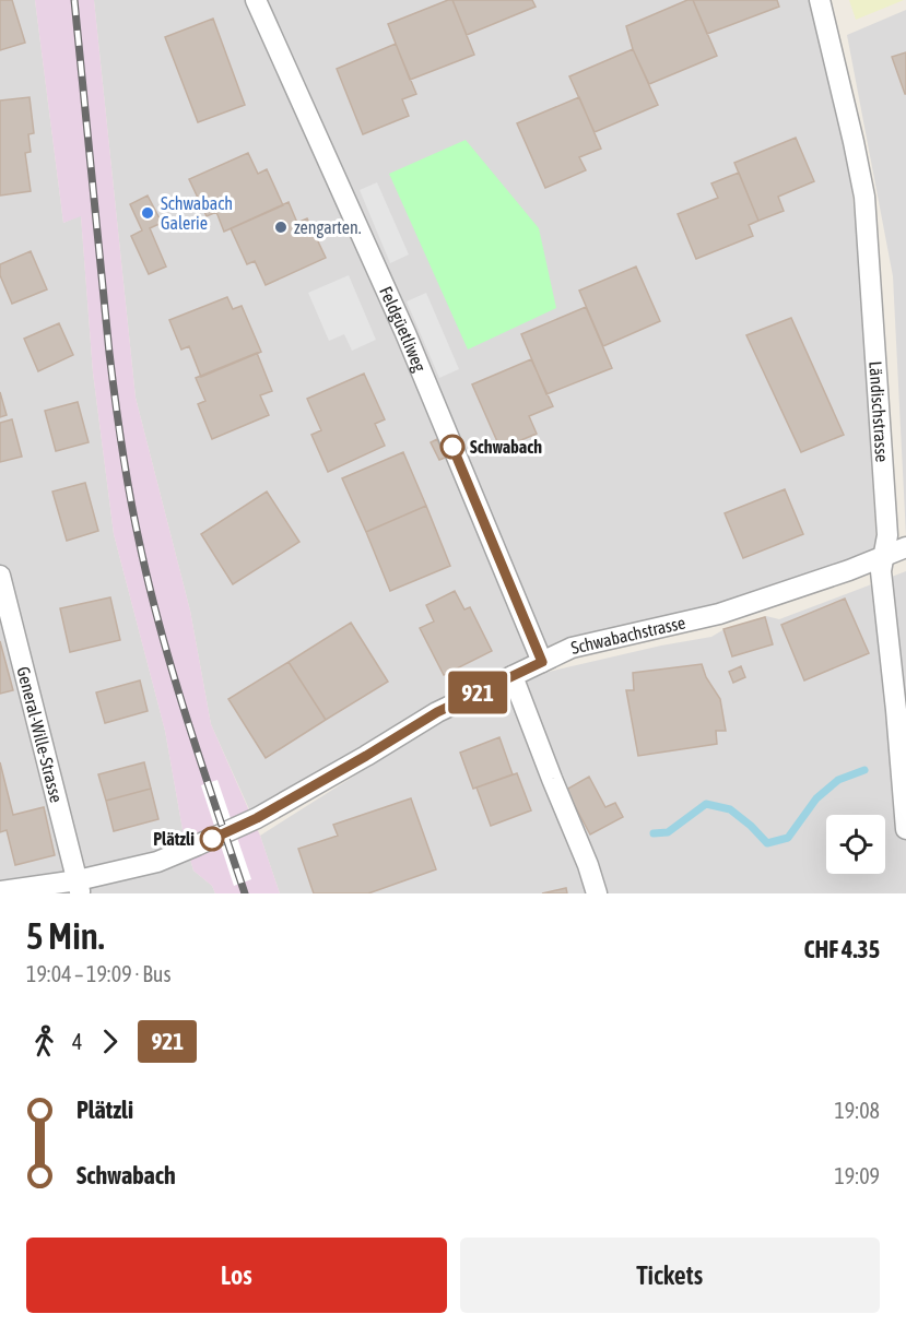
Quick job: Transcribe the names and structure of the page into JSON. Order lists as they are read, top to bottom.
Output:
{
  "streets": {
    "street": [
      "Feldgüetliweg",
      "Ländischstrasse",
      "Schwabachstrasse",
      "General-Wille-Strasse"
    ]
  },
  "crossings": [
    ["Feldgüetliweg", "Schwabachstrasse"],
    ["Ländischstrasse", "Schwabachstrasse"],
    ["Schwabachstrasse", "General-Wille-Strasse"]
  ],
  "places": [
    "Schwabach Galerie",
    "zengarten.",
    "Schwabach",
    "Plätzli"
  ],
  "lines": ["bus line 921"],
  "page": {
    "on_map": "921",
    "heading": ["5 Min.", "19:04 – 19:09 · Bus", "CHF 4.35"],
    "legs": ["4", "921"],
    "list": [
      {
        "name": "Plätzli",
        "value": "19:08"
      },
      {
        "name": "Schwabach",
        "value": "19:09"
      }
    ],
    "buttons": ["Los", "Tickets"]
  }
}
